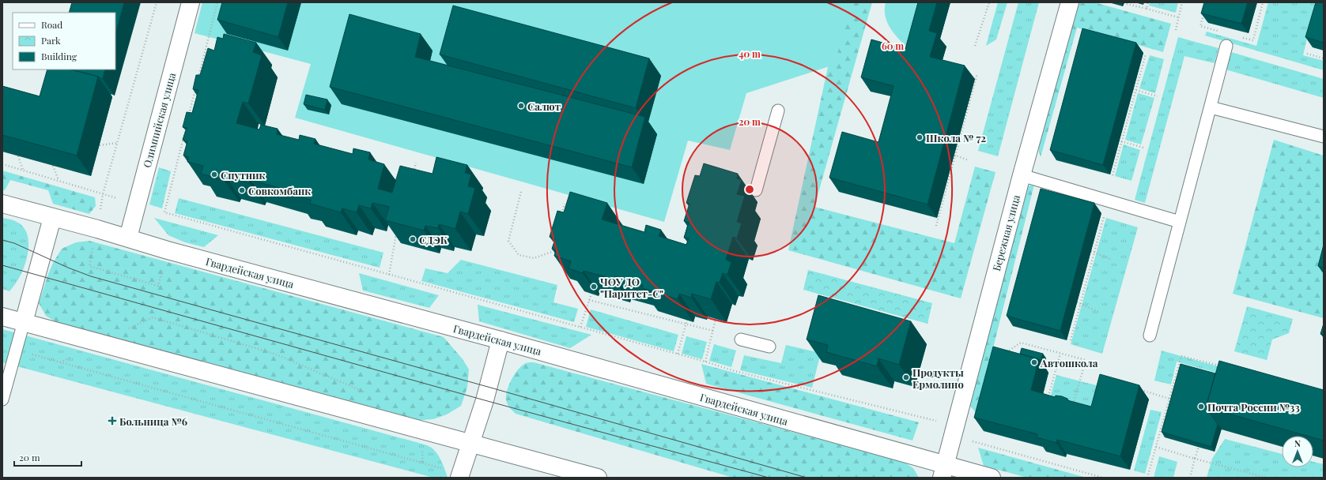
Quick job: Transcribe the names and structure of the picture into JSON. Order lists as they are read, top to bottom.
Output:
{
  "streets": {
    "street": ["Олимпийская улица", "Бережная улица", "Гвардейская улица"]
  },
  "crossings": [
    ["Олимпийская улица", "Гвардейская улица"],
    ["Бережная улица", "Гвардейская улица"]
  ],
  "places": {
    "other": [
      "Салют",
      "Школа № 72",
      "Спутник",
      "Совкомбанк",
      "СДЭК",
      "ЧОУ ДО \"Паритет-С\"",
      "Автошкола",
      "Продукты Ермолино",
      "Почта России №33"
    ],
    "health": ["Больница №6"]
  },
  "legend": ["Road", "Park", "Building"],
  "scale_bar": "20 m",
  "north": "top",
  "rings": ["60 m", "40 m", "20 m"]
}
